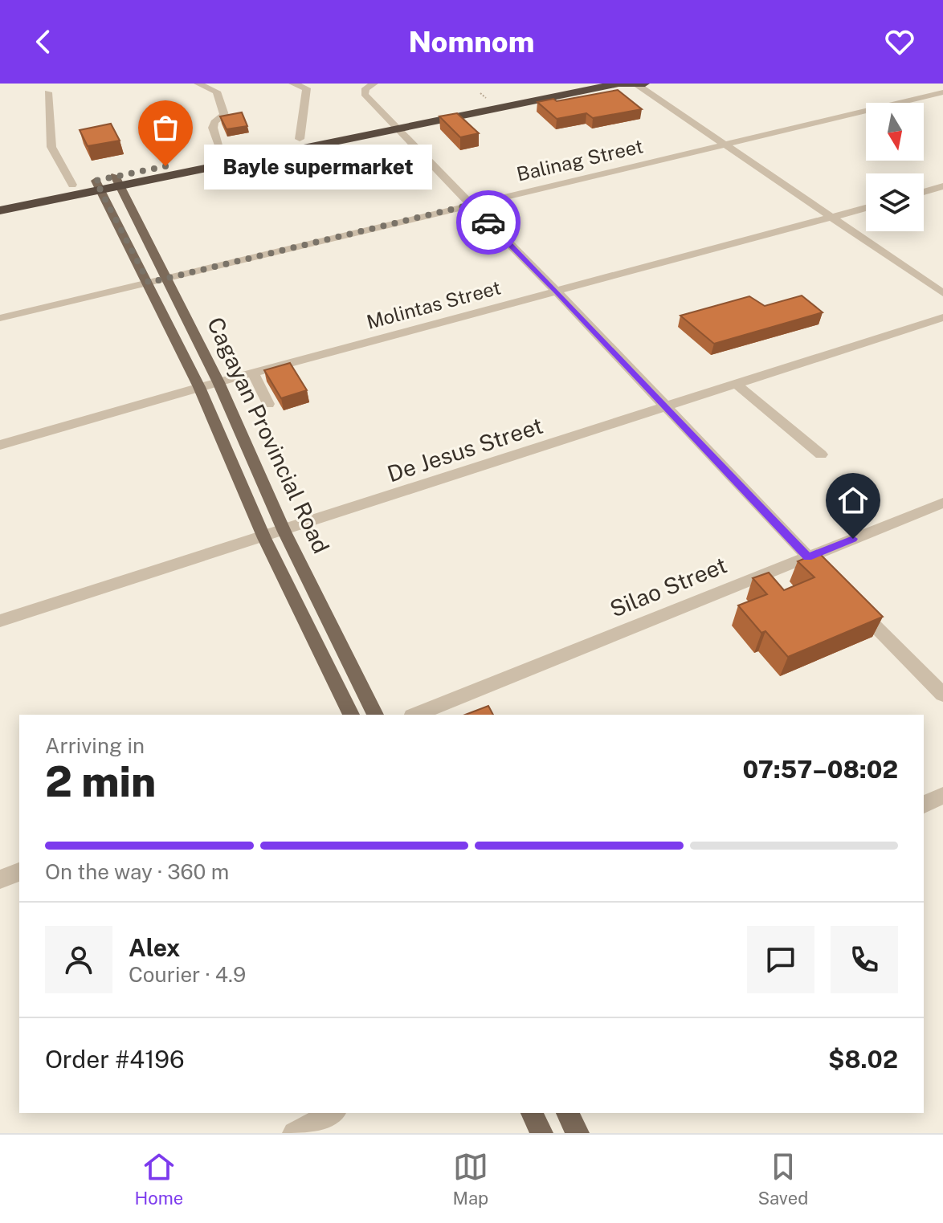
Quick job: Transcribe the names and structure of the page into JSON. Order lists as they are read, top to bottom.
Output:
{
  "streets": {
    "main road": ["Cagayan Provincial Road"],
    "street": [
      "Balinag Street",
      "Molintas Street",
      "De Jesus Street",
      "Silao Street"
    ]
  },
  "crossings": [
    ["Balinag Street", "Cagayan Provincial Road"],
    ["Molintas Street", "Cagayan Provincial Road"],
    ["Cagayan Provincial Road", "De Jesus Street"]
  ],
  "places": ["Bayle supermarket"],
  "north": "bottom",
  "page": {
    "header": "Nomnom",
    "bubble": "Bayle supermarket",
    "heading": ["2 min", "Arriving in", "07:57–08:02"],
    "panel": [
      "Alex",
      "Courier · 4.9",
      "Order #4196",
      "$8.02"
    ],
    "bar": "On the way · 360 m",
    "tabs": ["Home", "Map", "Saved"]
  }
}
